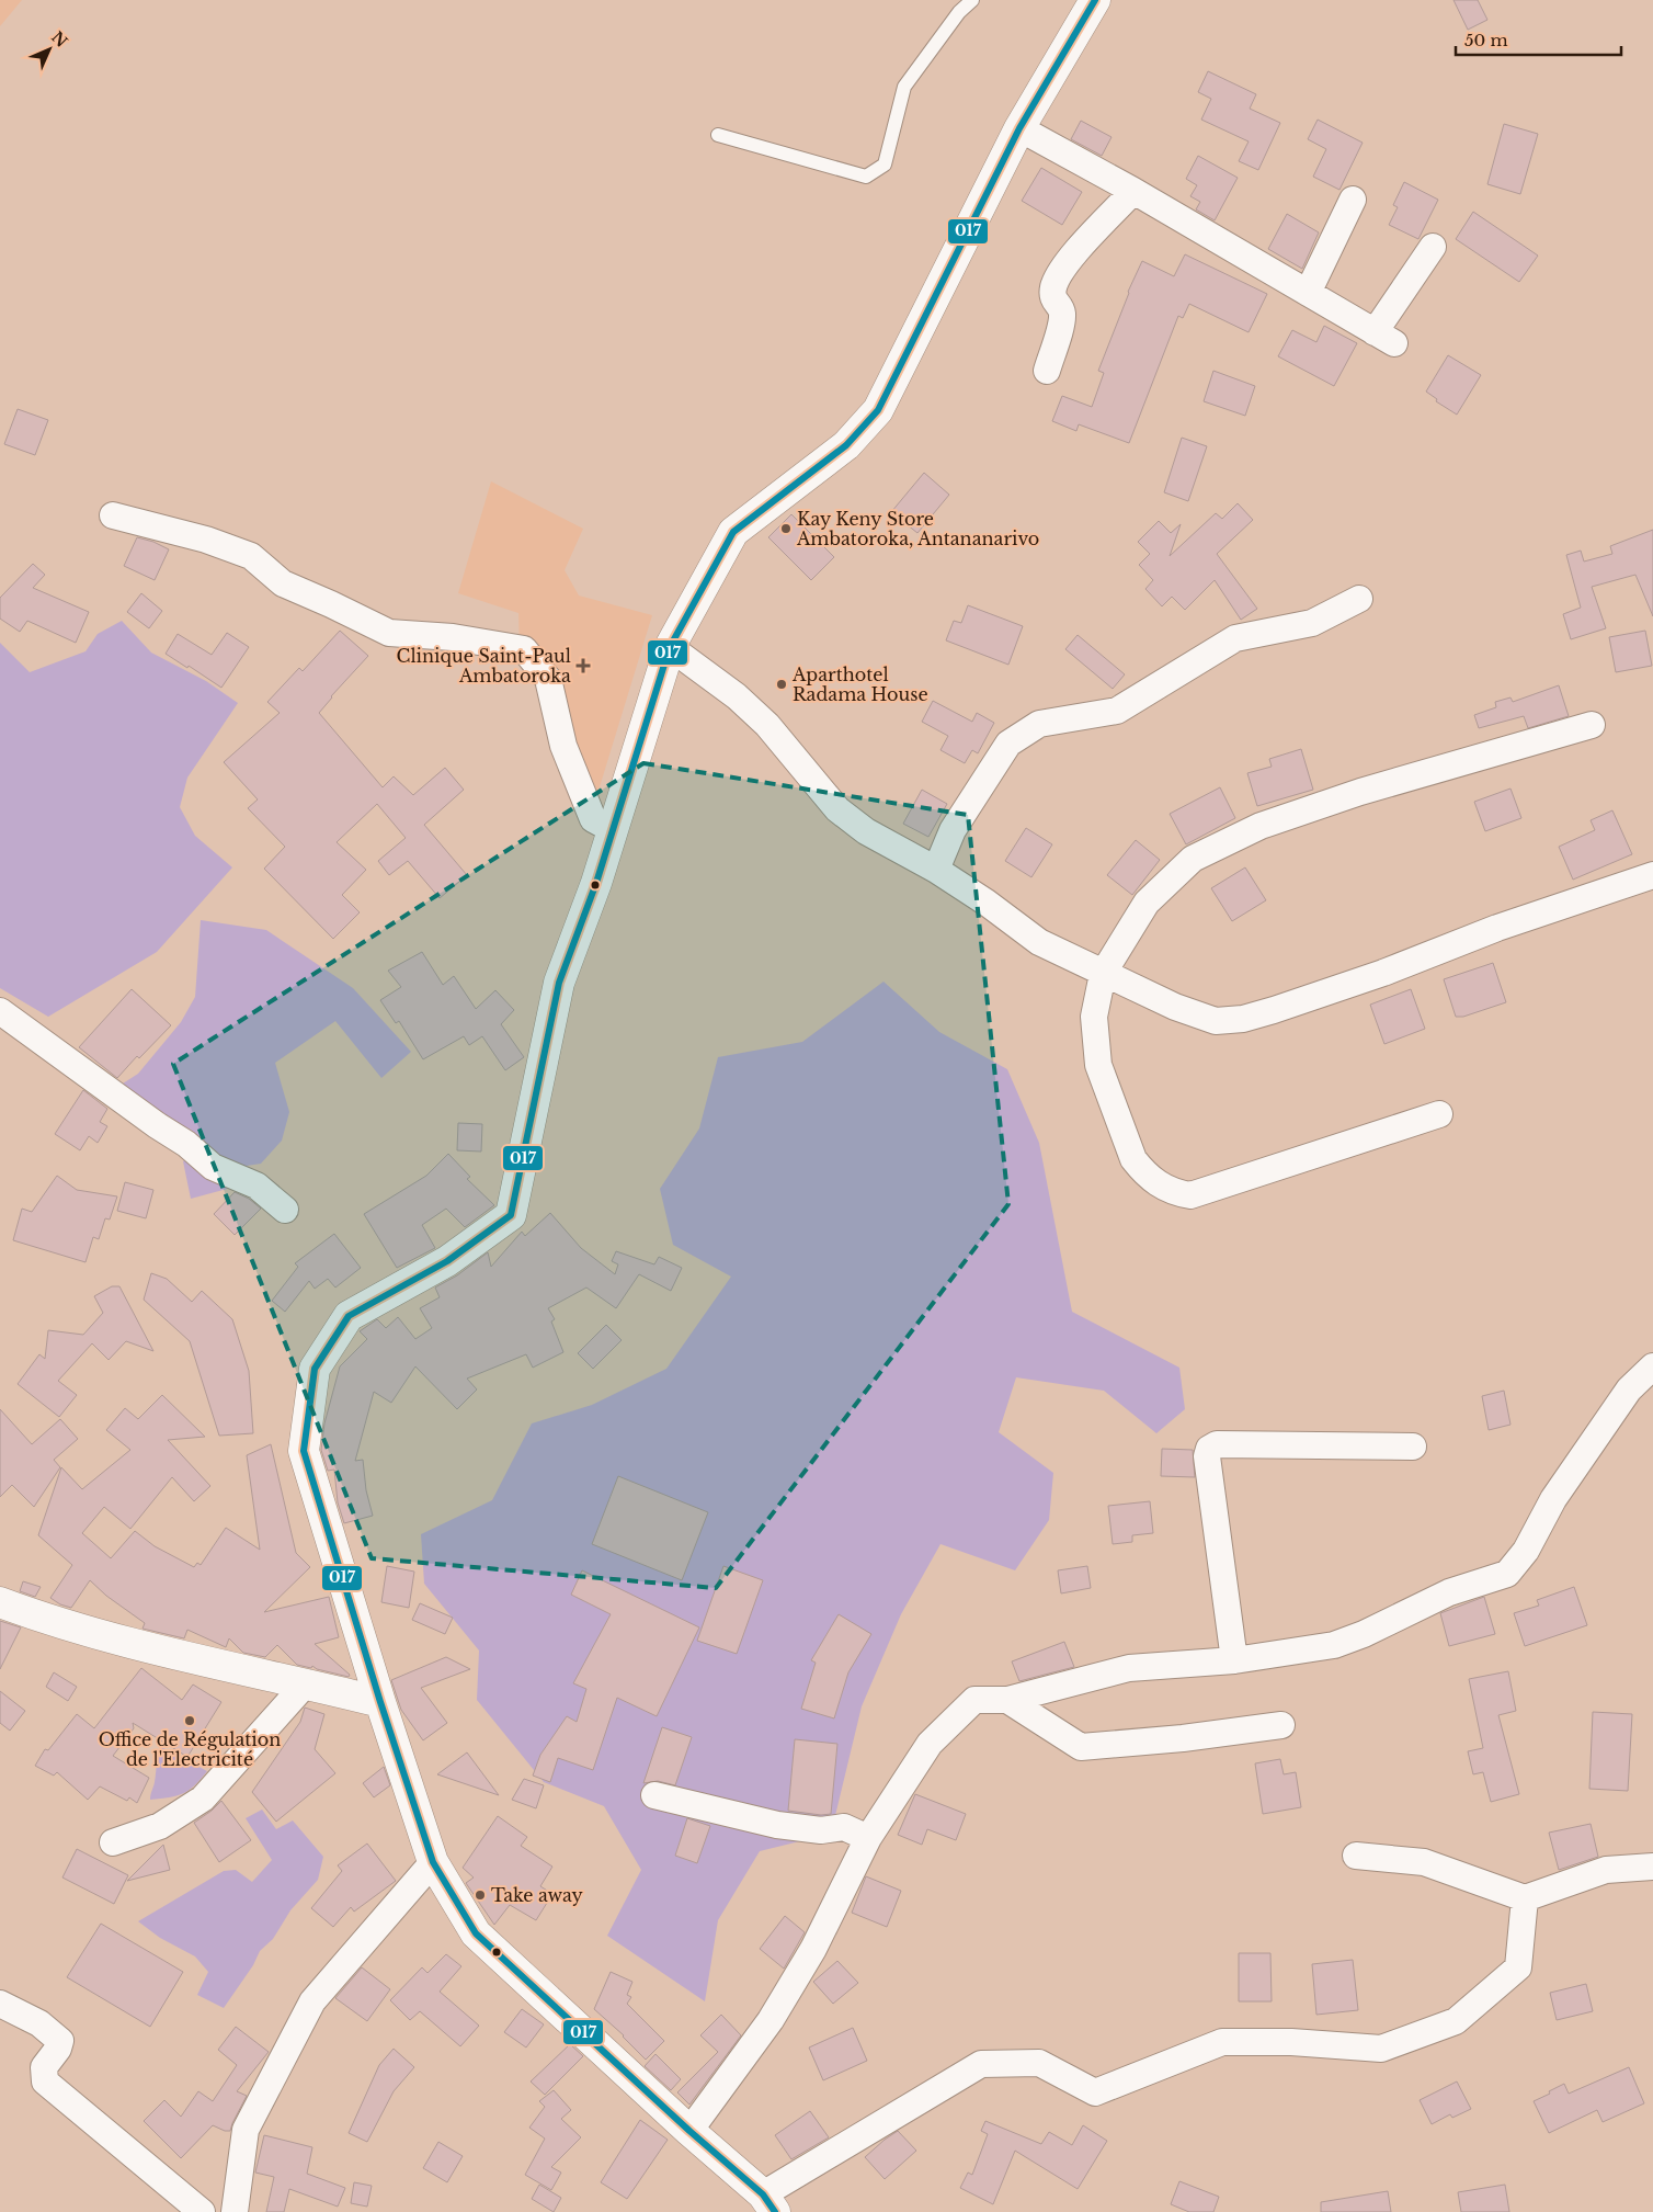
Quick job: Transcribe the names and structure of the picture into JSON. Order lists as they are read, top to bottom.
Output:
{
  "places": {
    "other": [
      "Kay Keny Store Ambatoroka, Antananarivo",
      "Aparthotel Radama House",
      "Office de Régulation de l'Electricité",
      "Take away"
    ],
    "health": ["Clinique Saint-Paul Ambatoroka"]
  },
  "lines": ["transit line 017"],
  "scale_bar": "50 m",
  "north": "top right"
}
